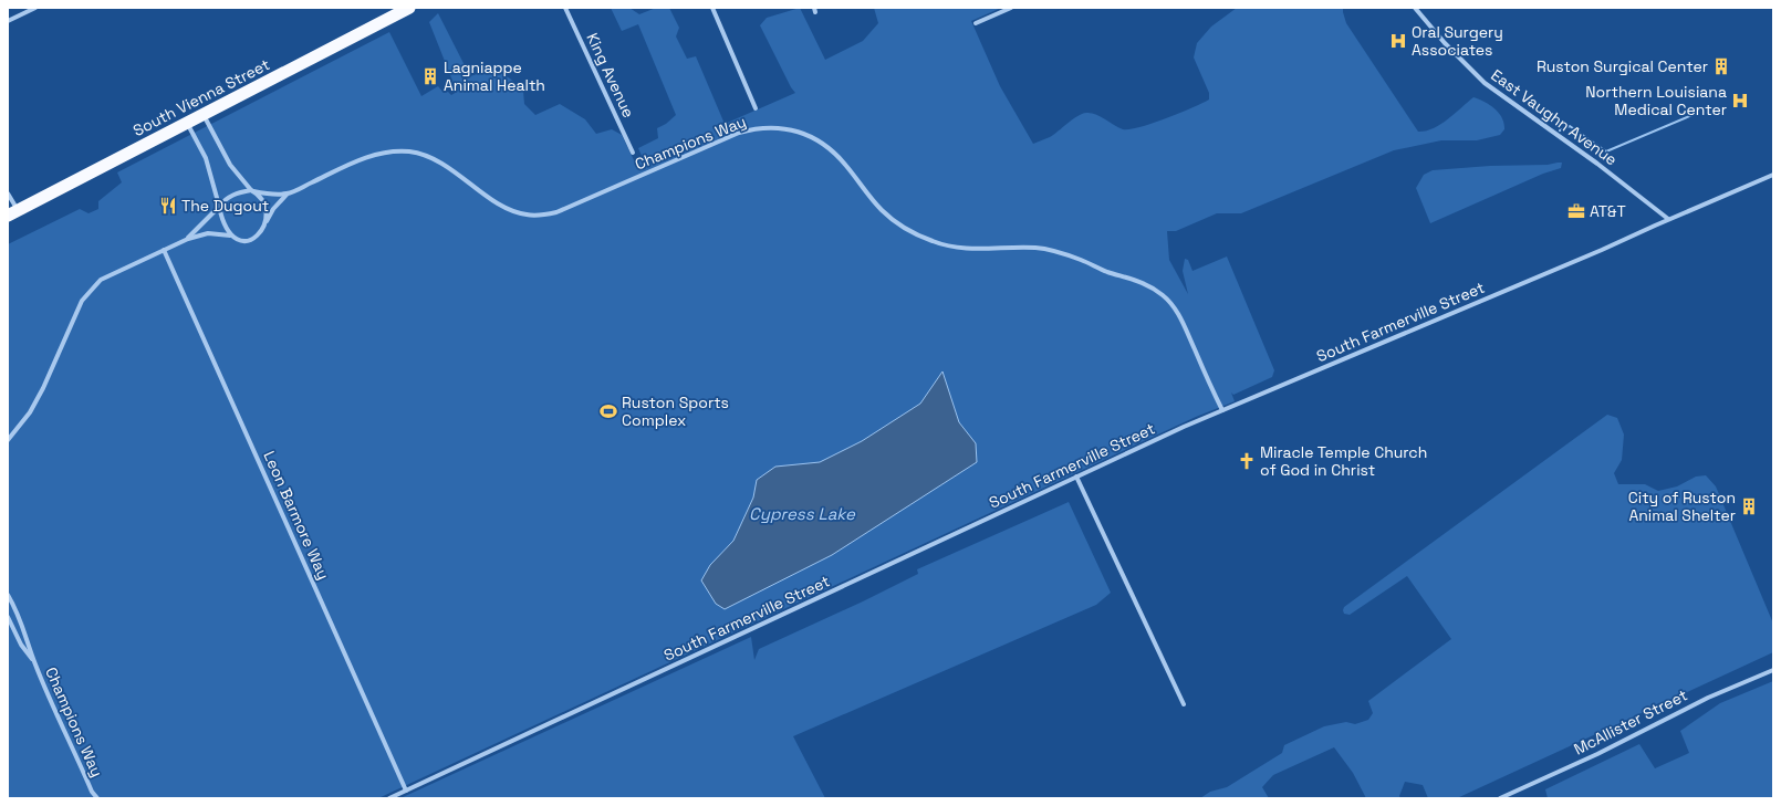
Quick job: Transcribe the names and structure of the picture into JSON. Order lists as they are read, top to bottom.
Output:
{
  "streets": {
    "highway": ["South Vienna Street"],
    "street": [
      "King Avenue",
      "East Vaughn Avenue",
      "Champions Way",
      "South Farmerville Street",
      "Leon Barmore Way",
      "McAllister Street"
    ]
  },
  "crossings": [
    ["East Vaughn Avenue", "South Farmerville Street"],
    ["Champions Way", "South Farmerville Street"],
    ["Champions Way", "Leon Barmore Way"],
    ["South Farmerville Street", "Leon Barmore Way"]
  ],
  "water": ["Cypress Lake"],
  "places": {
    "hospital": ["Oral Surgery Associates", "Northern Louisiana Medical Center"],
    "building": ["Ruston Surgical Center", "Lagniappe Animal Health", "City of Ruston Animal Shelter"],
    "restaurant": ["The Dugout"],
    "office": ["AT&T"],
    "sports": ["Ruston Sports Complex"],
    "church": ["Miracle Temple Church of God in Christ"]
  }
}
